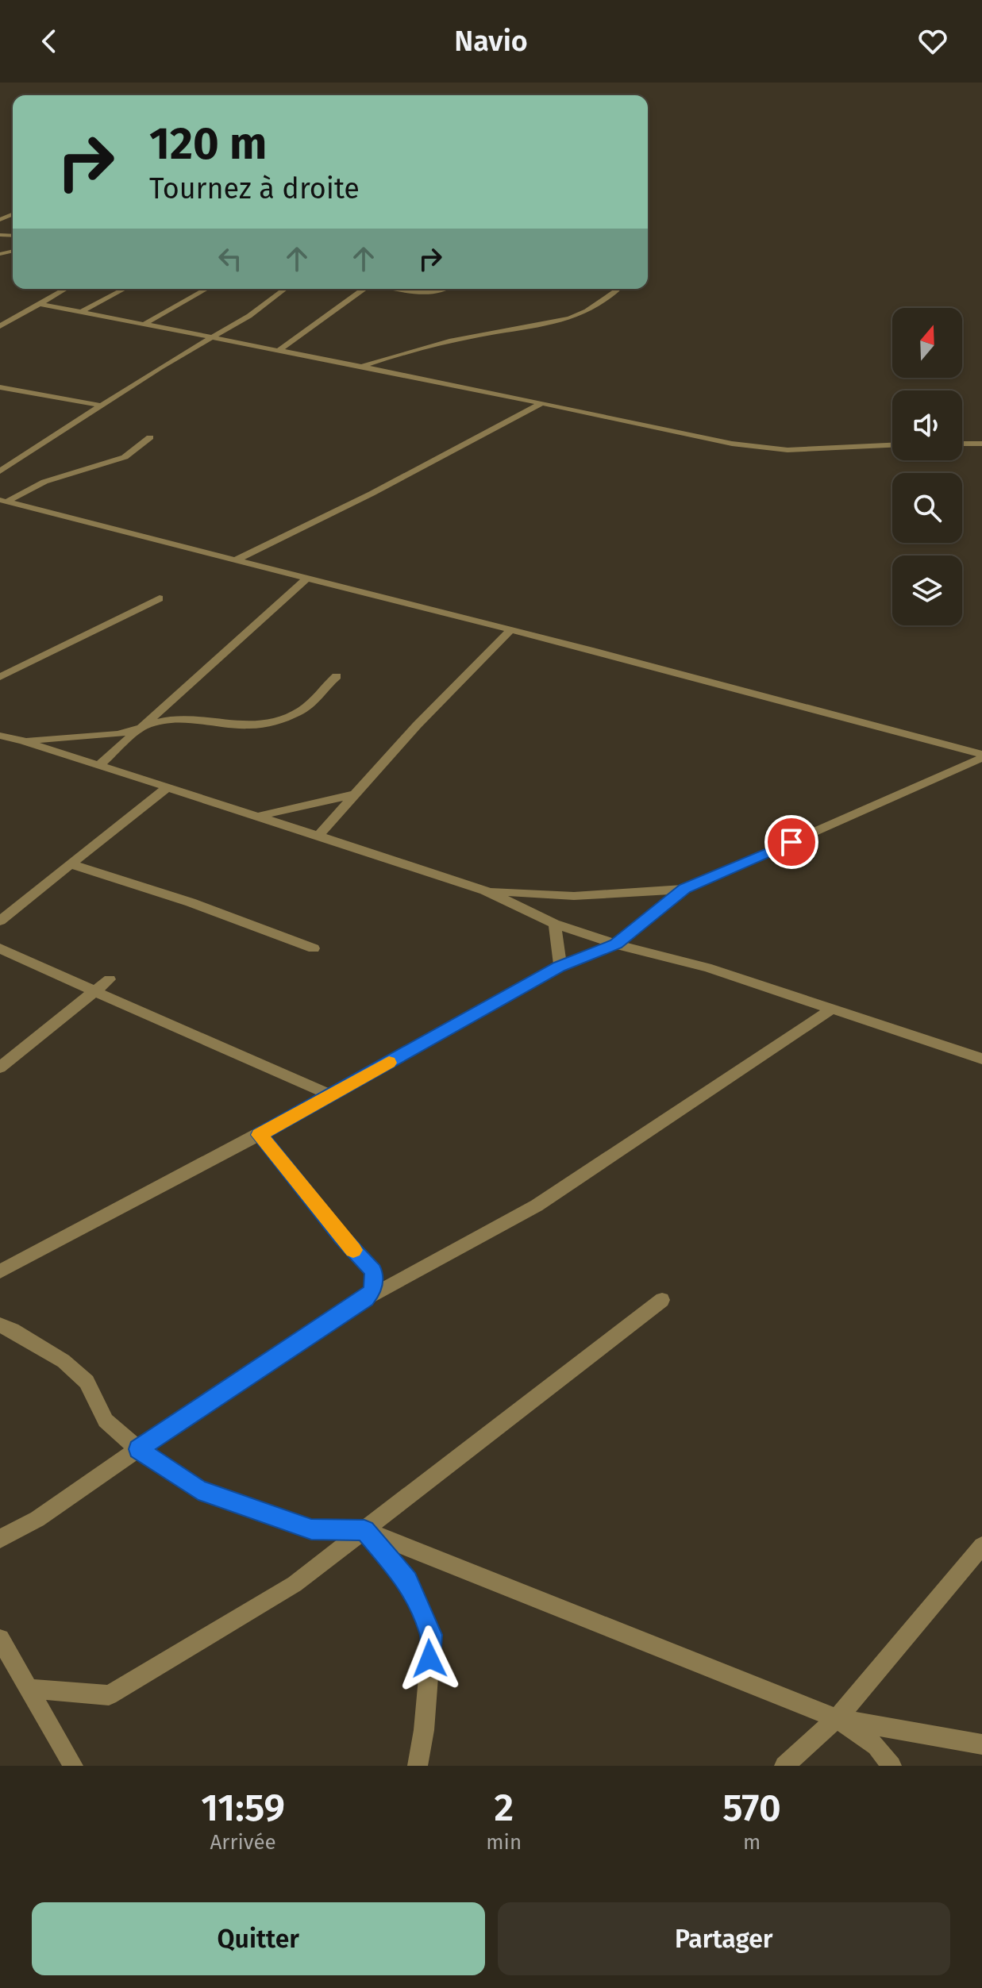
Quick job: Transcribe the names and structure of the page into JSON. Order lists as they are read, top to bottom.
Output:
{
  "north": "top",
  "page": {
    "header": "Navio",
    "turn": ["120 m", "Tournez à droite"],
    "eta": [
      "11:59",
      "Arrivée",
      "2",
      "min",
      "570",
      "m"
    ],
    "buttons": ["Quitter", "Partager"]
  }
}
